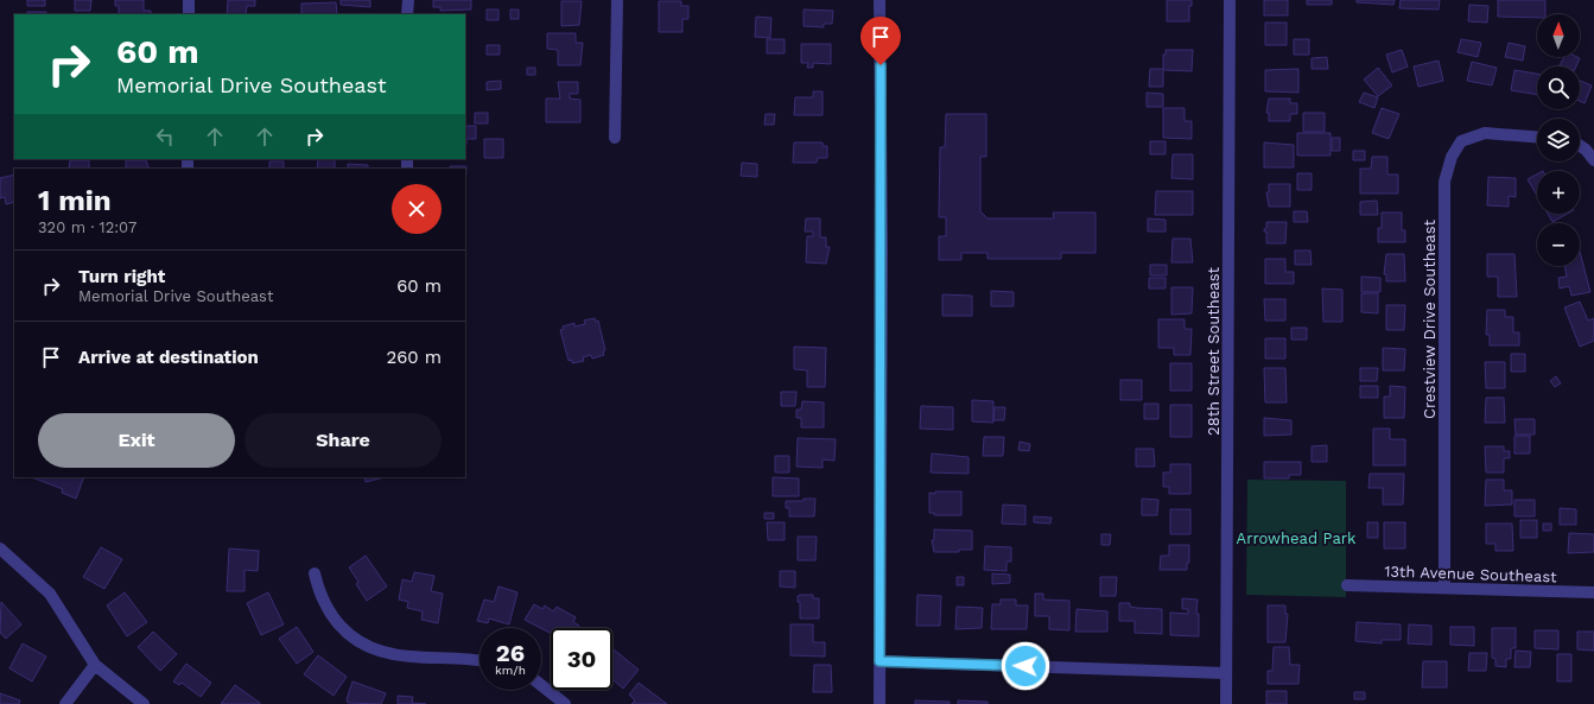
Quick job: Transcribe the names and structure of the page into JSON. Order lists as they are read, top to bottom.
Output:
{
  "streets": {
    "street": ["Crestview Drive Southeast", "28th Street Southeast", "13th Avenue Southeast"]
  },
  "crossings": [
    ["Crestview Drive Southeast", "13th Avenue Southeast"]
  ],
  "parks": ["Arrowhead Park"],
  "north": "top",
  "page": {
    "map_buttons": ["+", "−"],
    "turn": ["60 m", "Memorial Drive Southeast"],
    "heading": ["1 min", "320 m · 12:07"],
    "list": [
      {
        "name": "Turn right",
        "note": "Memorial Drive Southeast",
        "value": "60 m"
      },
      {
        "name": "Arrive at destination",
        "value": "260 m"
      }
    ],
    "buttons": ["Exit", "Share"],
    "speed": "26 km/h",
    "limit": "30"
  }
}
